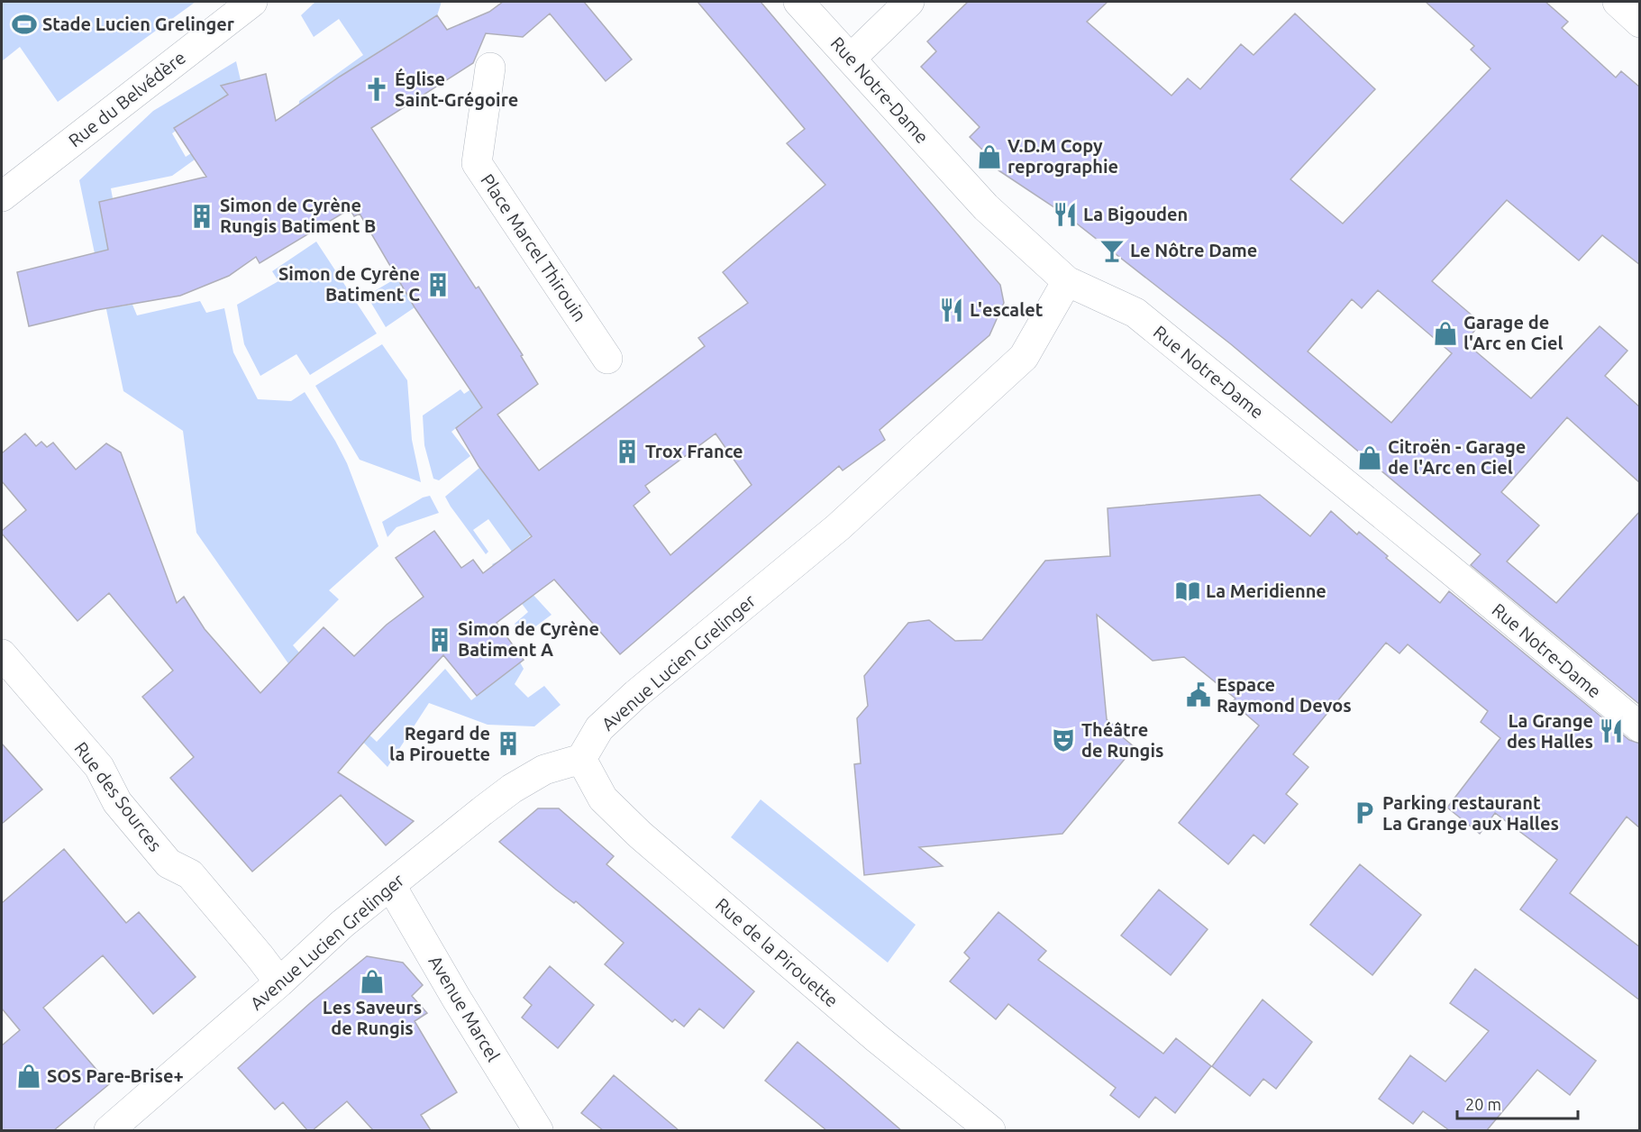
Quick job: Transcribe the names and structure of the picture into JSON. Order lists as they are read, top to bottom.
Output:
{
  "streets": {
    "street": [
      "Rue Notre-Dame",
      "Rue du Belvédère",
      "Place Marcel Thirouin",
      "Avenue Lucien Grelinger",
      "Rue des Sources",
      "Rue de la Pirouette",
      "Avenue Marcel"
    ]
  },
  "crossings": [
    ["Rue Notre-Dame", "Avenue Lucien Grelinger"],
    ["Avenue Lucien Grelinger", "Rue des Sources"],
    ["Avenue Lucien Grelinger", "Rue de la Pirouette"],
    ["Avenue Lucien Grelinger", "Avenue Marcel"]
  ],
  "places": {
    "sports": ["Stade Lucien Grelinger"],
    "church": ["Église Saint-Grégoire"],
    "shop": [
      "V.D.M Copy reprographie",
      "Garage de l'Arc en Ciel",
      "Citroën - Garage de l'Arc en Ciel",
      "Les Saveurs de Rungis",
      "SOS Pare-Brise+"
    ],
    "restaurant": ["La Bigouden", "L'escalet", "La Grange des Halles"],
    "building": [
      "Simon de Cyrène Rungis Batiment B",
      "Simon de Cyrène Batiment C",
      "Trox France",
      "Simon de Cyrène Batiment A",
      "Regard de la Pirouette"
    ],
    "bar": ["Le Nôtre Dame"],
    "library": ["La Meridienne"],
    "public building": ["Espace Raymond Devos"],
    "theatre": ["Théâtre de Rungis"],
    "parking": ["Parking restaurant La Grange aux Halles"]
  },
  "scale_bar": "20 m"
}
